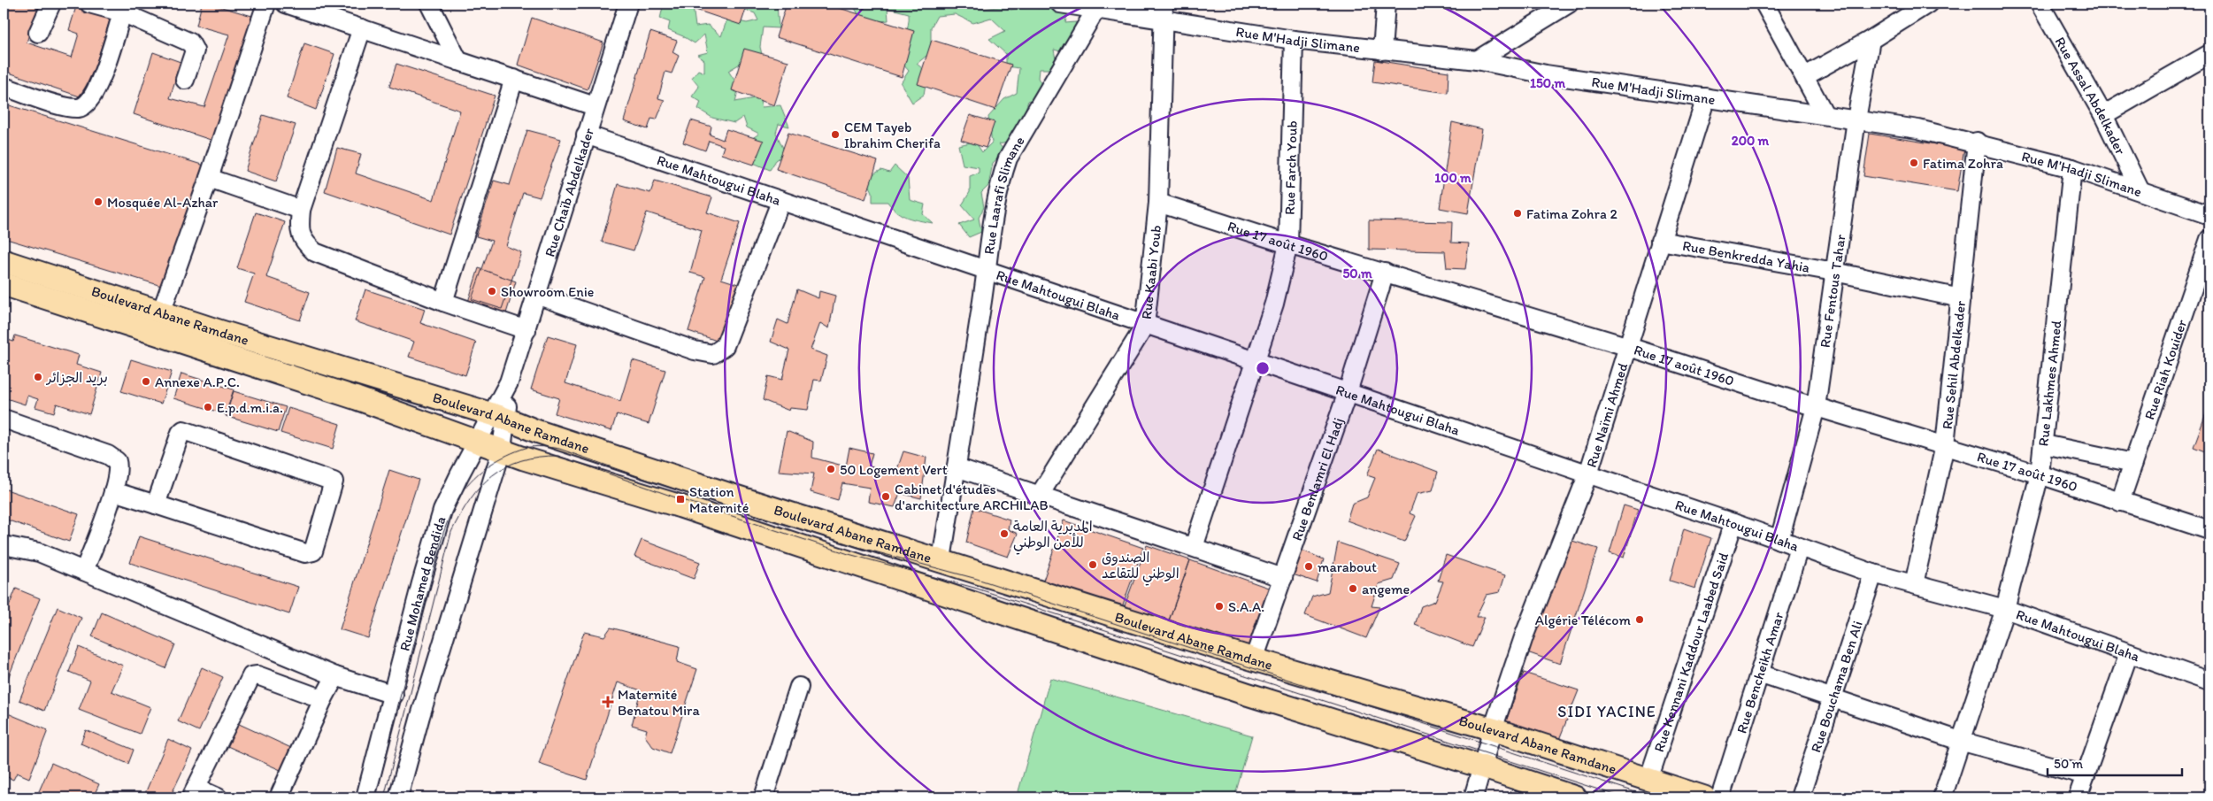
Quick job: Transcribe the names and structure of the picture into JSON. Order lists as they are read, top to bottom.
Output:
{
  "streets": {
    "main road": ["Boulevard Abane Ramdane"],
    "street": [
      "Rue M'Hadji Slimane",
      "Rue Assal Abdelkader",
      "Rue Farch Youb",
      "Rue Mahtougui Blaha",
      "Rue Chaïb Abdelkader",
      "Rue Laarafi Slimane",
      "Rue 17 août 1960",
      "Rue Benkredda Yahia",
      "Rue Kaabi Youb",
      "Rue Fentous Tahar",
      "Rue Sehil Abdelkader",
      "Rue Riah Kouider",
      "Rue Lakhmes Ahmed",
      "Rue Naïmi Ahmed",
      "Rue Benlamri El Hadj",
      "Rue Mohamed Bendida",
      "Rue Kennani Kaddour Laabed Said",
      "Rue Bencheikh Amar",
      "Rue Bouchama Ben Ali"
    ]
  },
  "crossings": [
    ["Rue M'Hadji Slimane", "Rue Assal Abdelkader"],
    ["Rue M'Hadji Slimane", "Rue Farch Youb"],
    ["Rue M'Hadji Slimane", "Rue Laarafi Slimane"],
    ["Rue M'Hadji Slimane", "Rue Kaabi Youb"],
    ["Rue M'Hadji Slimane", "Rue Fentous Tahar"],
    ["Rue M'Hadji Slimane", "Rue Sehil Abdelkader"],
    ["Rue M'Hadji Slimane", "Rue Lakhmes Ahmed"],
    ["Rue M'Hadji Slimane", "Rue Naïmi Ahmed"],
    ["Rue Farch Youb", "Rue Mahtougui Blaha"],
    ["Rue Farch Youb", "Rue 17 août 1960"],
    ["Rue Mahtougui Blaha", "Rue Chaïb Abdelkader"],
    ["Rue Mahtougui Blaha", "Rue Laarafi Slimane"],
    ["Rue Mahtougui Blaha", "Rue Kaabi Youb"],
    ["Rue Mahtougui Blaha", "Rue Fentous Tahar"],
    ["Rue Mahtougui Blaha", "Rue Sehil Abdelkader"],
    ["Rue Mahtougui Blaha", "Rue Lakhmes Ahmed"],
    ["Rue Mahtougui Blaha", "Rue Naïmi Ahmed"],
    ["Rue Mahtougui Blaha", "Rue Benlamri El Hadj"],
    ["Rue Mahtougui Blaha", "Rue Kennani Kaddour Laabed Said"],
    ["Rue Mahtougui Blaha", "Rue Bencheikh Amar"],
    ["Rue Mahtougui Blaha", "Rue Bouchama Ben Ali"],
    ["Rue Chaïb Abdelkader", "Boulevard Abane Ramdane"],
    ["Rue Chaïb Abdelkader", "Rue Mohamed Bendida"],
    ["Rue Laarafi Slimane", "Boulevard Abane Ramdane"],
    ["Rue 17 août 1960", "Rue Kaabi Youb"],
    ["Rue 17 août 1960", "Rue Fentous Tahar"],
    ["Rue 17 août 1960", "Rue Sehil Abdelkader"],
    ["Rue 17 août 1960", "Rue Riah Kouider"],
    ["Rue 17 août 1960", "Rue Lakhmes Ahmed"],
    ["Rue 17 août 1960", "Rue Naïmi Ahmed"],
    ["Rue 17 août 1960", "Rue Benlamri El Hadj"],
    ["Rue Benkredda Yahia", "Rue Fentous Tahar"],
    ["Rue Benkredda Yahia", "Rue Sehil Abdelkader"],
    ["Rue Benkredda Yahia", "Rue Naïmi Ahmed"],
    ["Boulevard Abane Ramdane", "Rue Naïmi Ahmed"],
    ["Boulevard Abane Ramdane", "Rue Benlamri El Hadj"],
    ["Boulevard Abane Ramdane", "Rue Mohamed Bendida"],
    ["Boulevard Abane Ramdane", "Rue Kennani Kaddour Laabed Said"]
  ],
  "districts": ["SIDI YACINE"],
  "places": {
    "other": [
      "CEM Tayeb Ibrahim Cherifa",
      "Fatima Zohra",
      "Mosquée Al-Azhar",
      "Fatima Zohra 2",
      "Showroom Enie",
      "بريد الجزائر",
      "Annexe A.P.C.",
      "E.p.d.m.i.a.",
      "50 Logement Vert",
      "Cabinet d'études d'architecture ARCHILAB",
      "المديرية العامة للأمن الوطني",
      "الصندوق الوطني للتقاعد",
      "marabout",
      "angeme",
      "S.A.A.",
      "Algérie Télécom"
    ],
    "transit": ["Station Maternité"],
    "health": ["Maternité Benatou Mira"]
  },
  "scale_bar": "50 m",
  "rings": [
    "150 m",
    "200 m",
    "100 m",
    "50 m"
  ]
}
